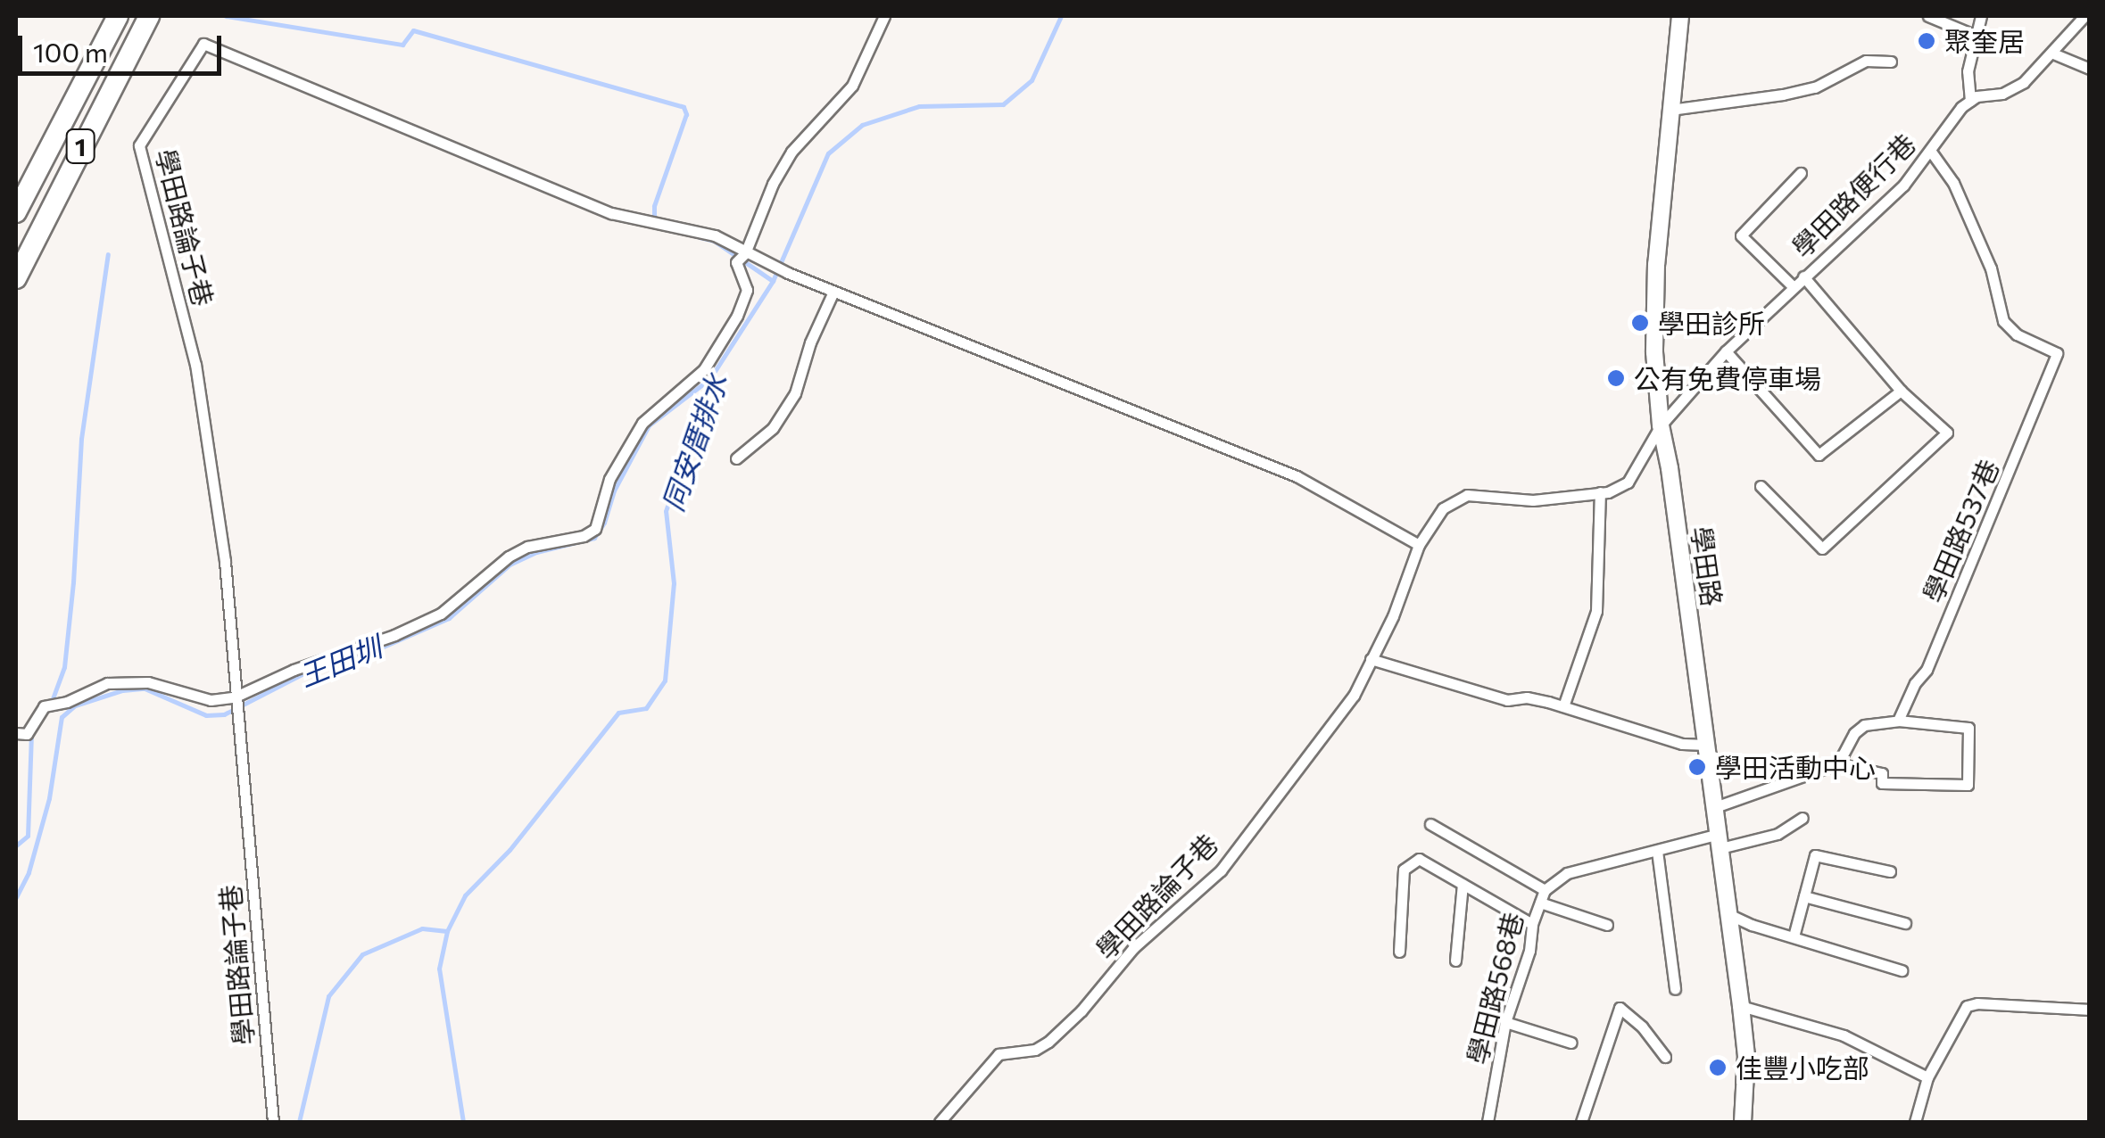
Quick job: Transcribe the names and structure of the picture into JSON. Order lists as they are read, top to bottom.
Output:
{
  "streets": {
    "highway": ["1"],
    "main road": ["學田路"],
    "street": [
      "學田路便行巷",
      "學田路論子巷",
      "學田路537巷",
      "學田路568巷"
    ]
  },
  "crossings": [
    ["學田路便行巷", "學田路論子巷"],
    ["學田路便行巷", "學田路537巷"],
    ["學田路便行巷", "學田路"],
    ["學田路論子巷", "學田路"],
    ["學田路", "學田路568巷"]
  ],
  "water": ["同安厝排水", "王田圳"],
  "places": [
    "聚奎居",
    "學田診所",
    "公有免費停車場",
    "學田活動中心",
    "佳豐小吃部"
  ],
  "scale_bar": "100 m"
}
